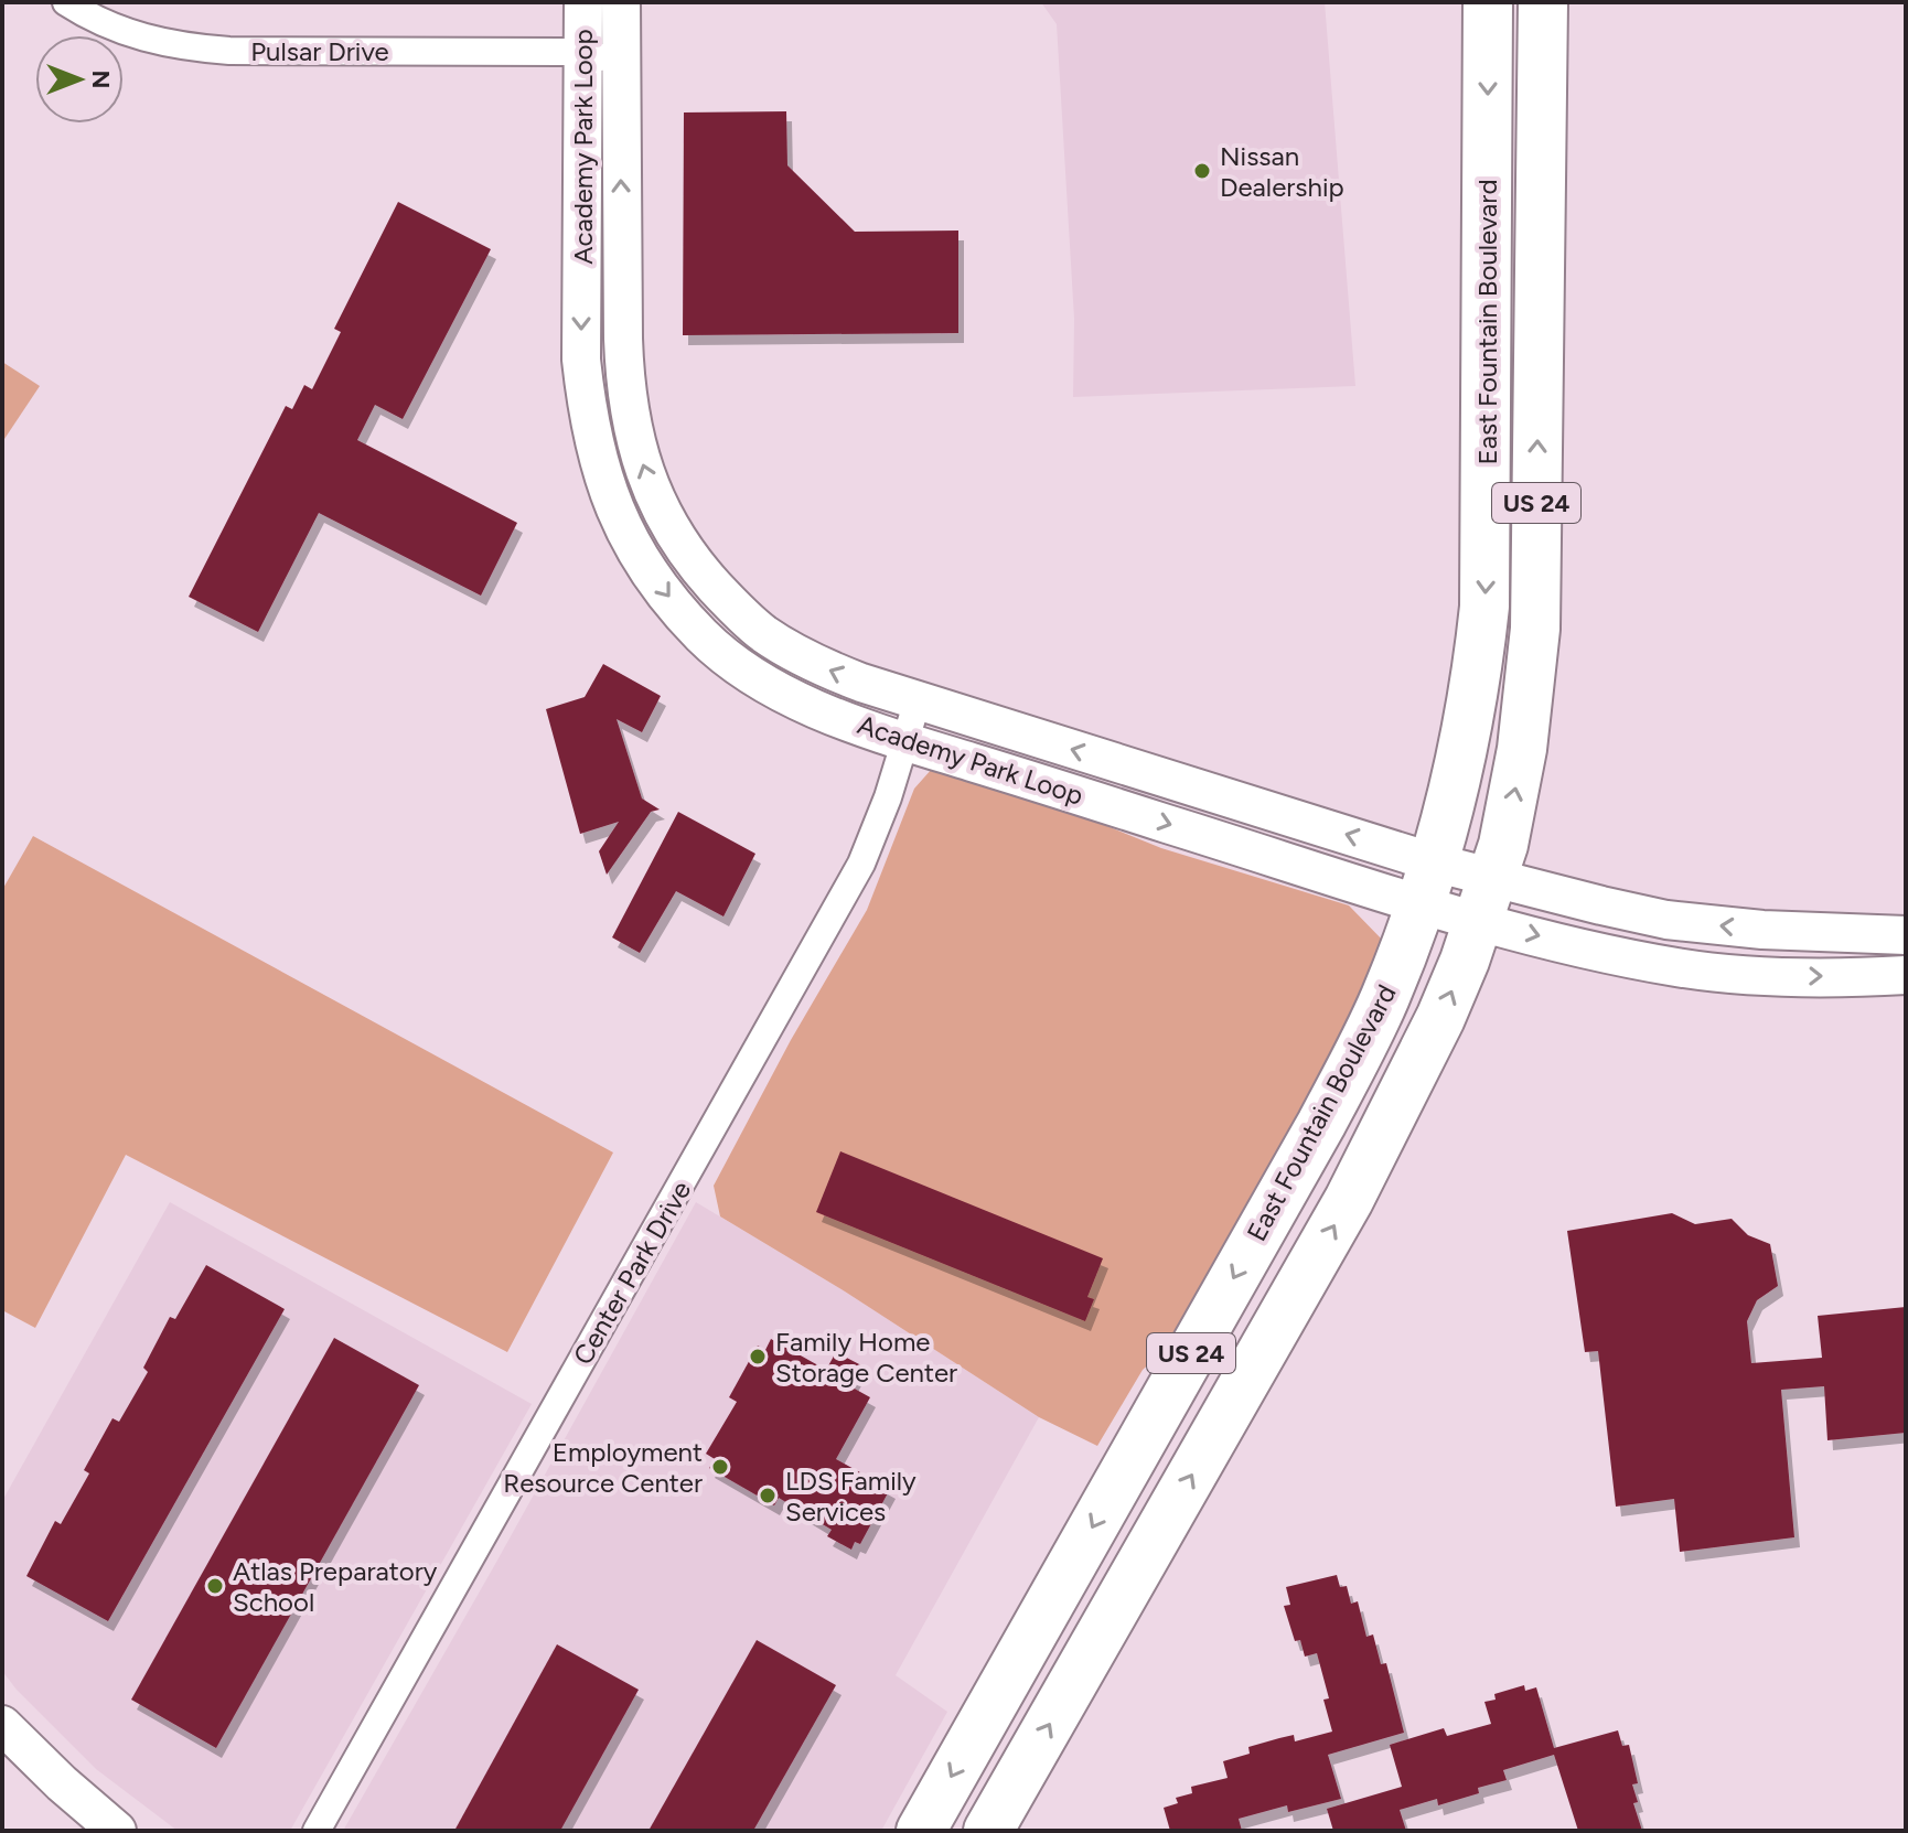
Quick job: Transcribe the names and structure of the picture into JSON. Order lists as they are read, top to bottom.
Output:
{
  "streets": {
    "highway": ["East Fountain Boulevard", "US 24"],
    "street": ["Pulsar Drive", "Academy Park Loop", "Center Park Drive"]
  },
  "crossings": [
    ["Pulsar Drive", "Academy Park Loop"],
    ["Academy Park Loop", "East Fountain Boulevard"],
    ["Academy Park Loop", "Center Park Drive"]
  ],
  "places": [
    "Nissan Dealership",
    "Family Home Storage Center",
    "Employment Resource Center",
    "LDS Family Services",
    "Atlas Preparatory School"
  ],
  "north": "right"
}
